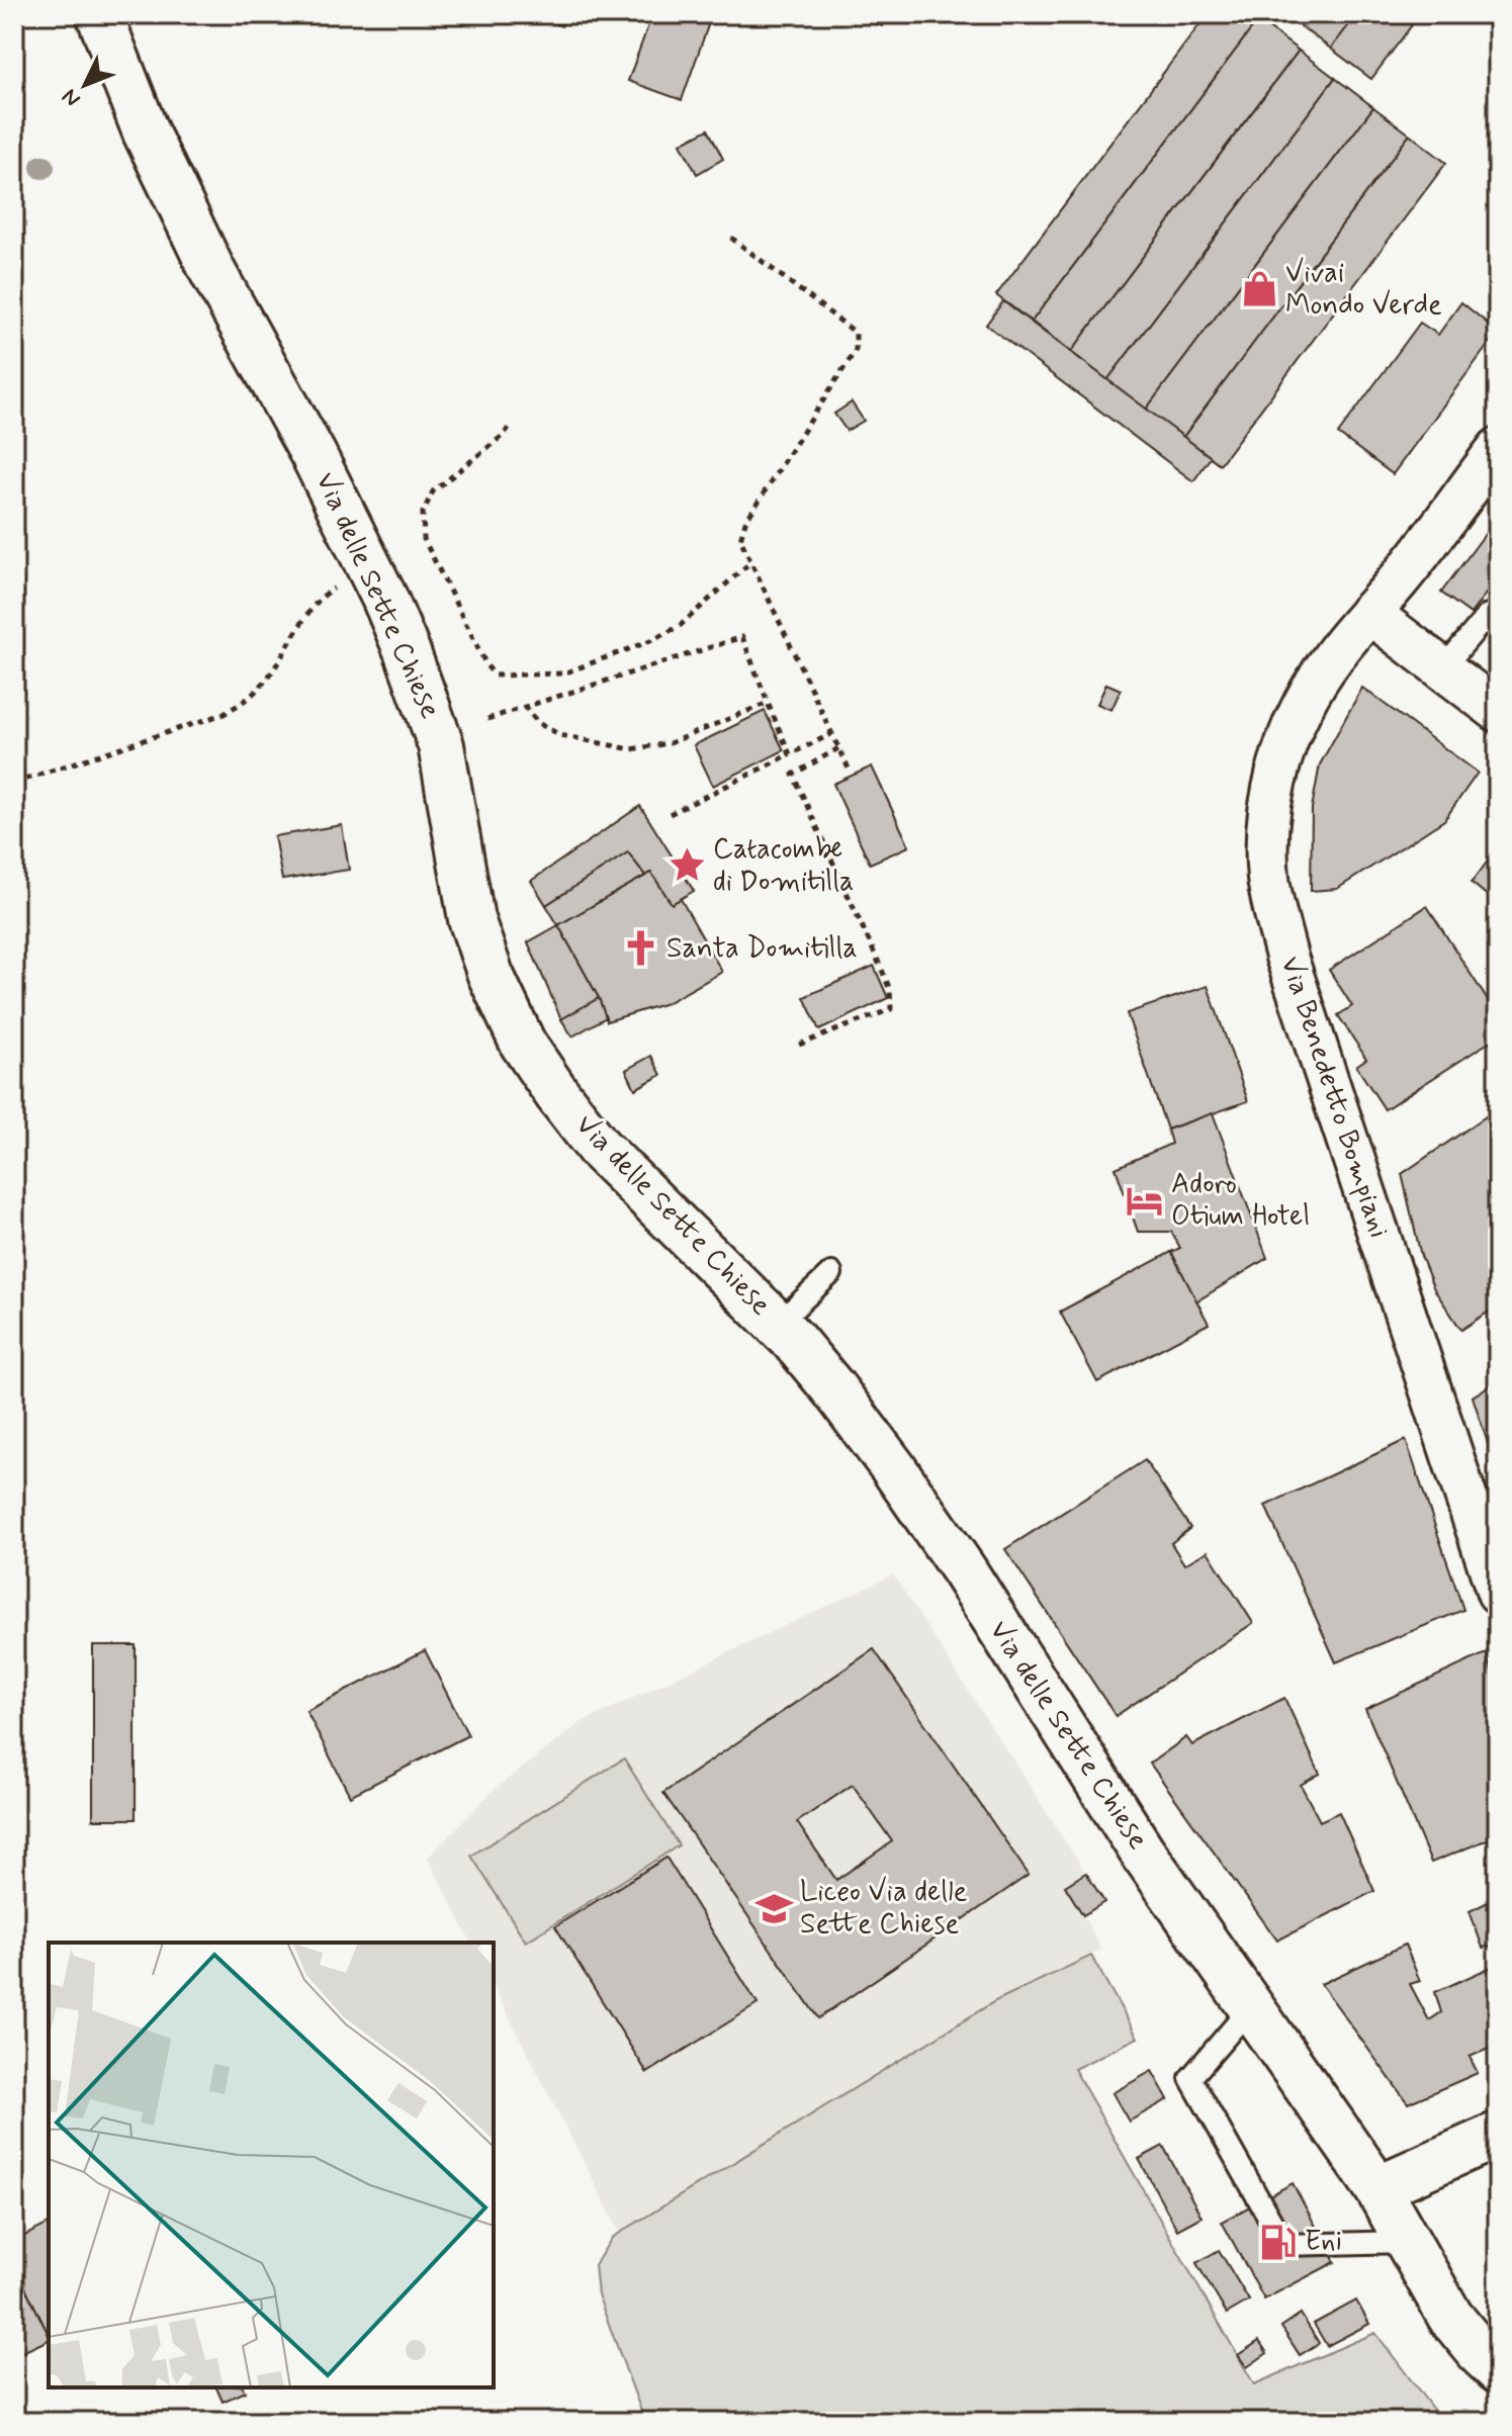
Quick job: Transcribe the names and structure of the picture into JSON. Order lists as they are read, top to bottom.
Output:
{
  "streets": {
    "main road": ["Via delle Sette Chiese"],
    "street": ["Via Benedetto Bompiani"]
  },
  "places": {
    "shop": ["Vivai Mondo Verde"],
    "place": ["Catacombe di Domitilla"],
    "church": ["Santa Domitilla"],
    "hotel": ["Adoro Otium Hotel"],
    "school or university": ["Liceo Via delle Sette Chiese"],
    "fuel station": ["Eni"]
  },
  "north": "bottom left"
}
